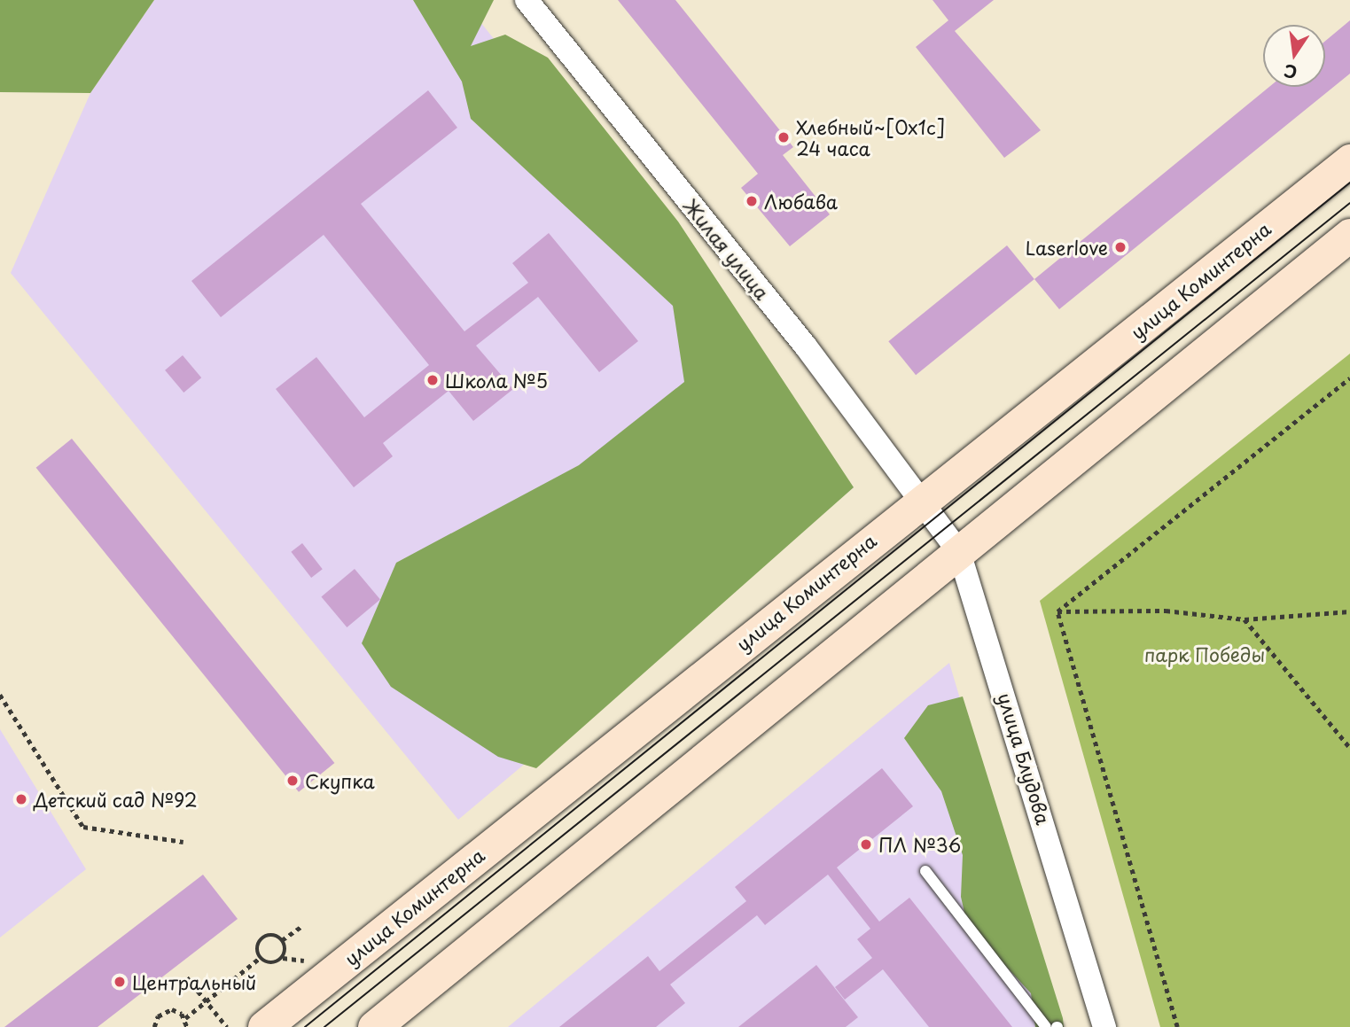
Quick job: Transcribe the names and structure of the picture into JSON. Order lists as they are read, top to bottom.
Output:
{
  "streets": {
    "street": ["Жилая улица", "улица Коминтерна", "улица Блудова"]
  },
  "crossings": [
    ["Жилая улица", "улица Коминтерна"],
    ["Жилая улица", "улица Блудова"],
    ["улица Коминтерна", "улица Блудова"]
  ],
  "parks": ["парк Победы"],
  "places": [
    "Хлебный~[0x1c] 24 часа",
    "Любава",
    "Laserlove",
    "Школа №5",
    "Скупка",
    "Детский сад №92",
    "ПЛ №36",
    "Центральный"
  ],
  "north": "bottom"
}
